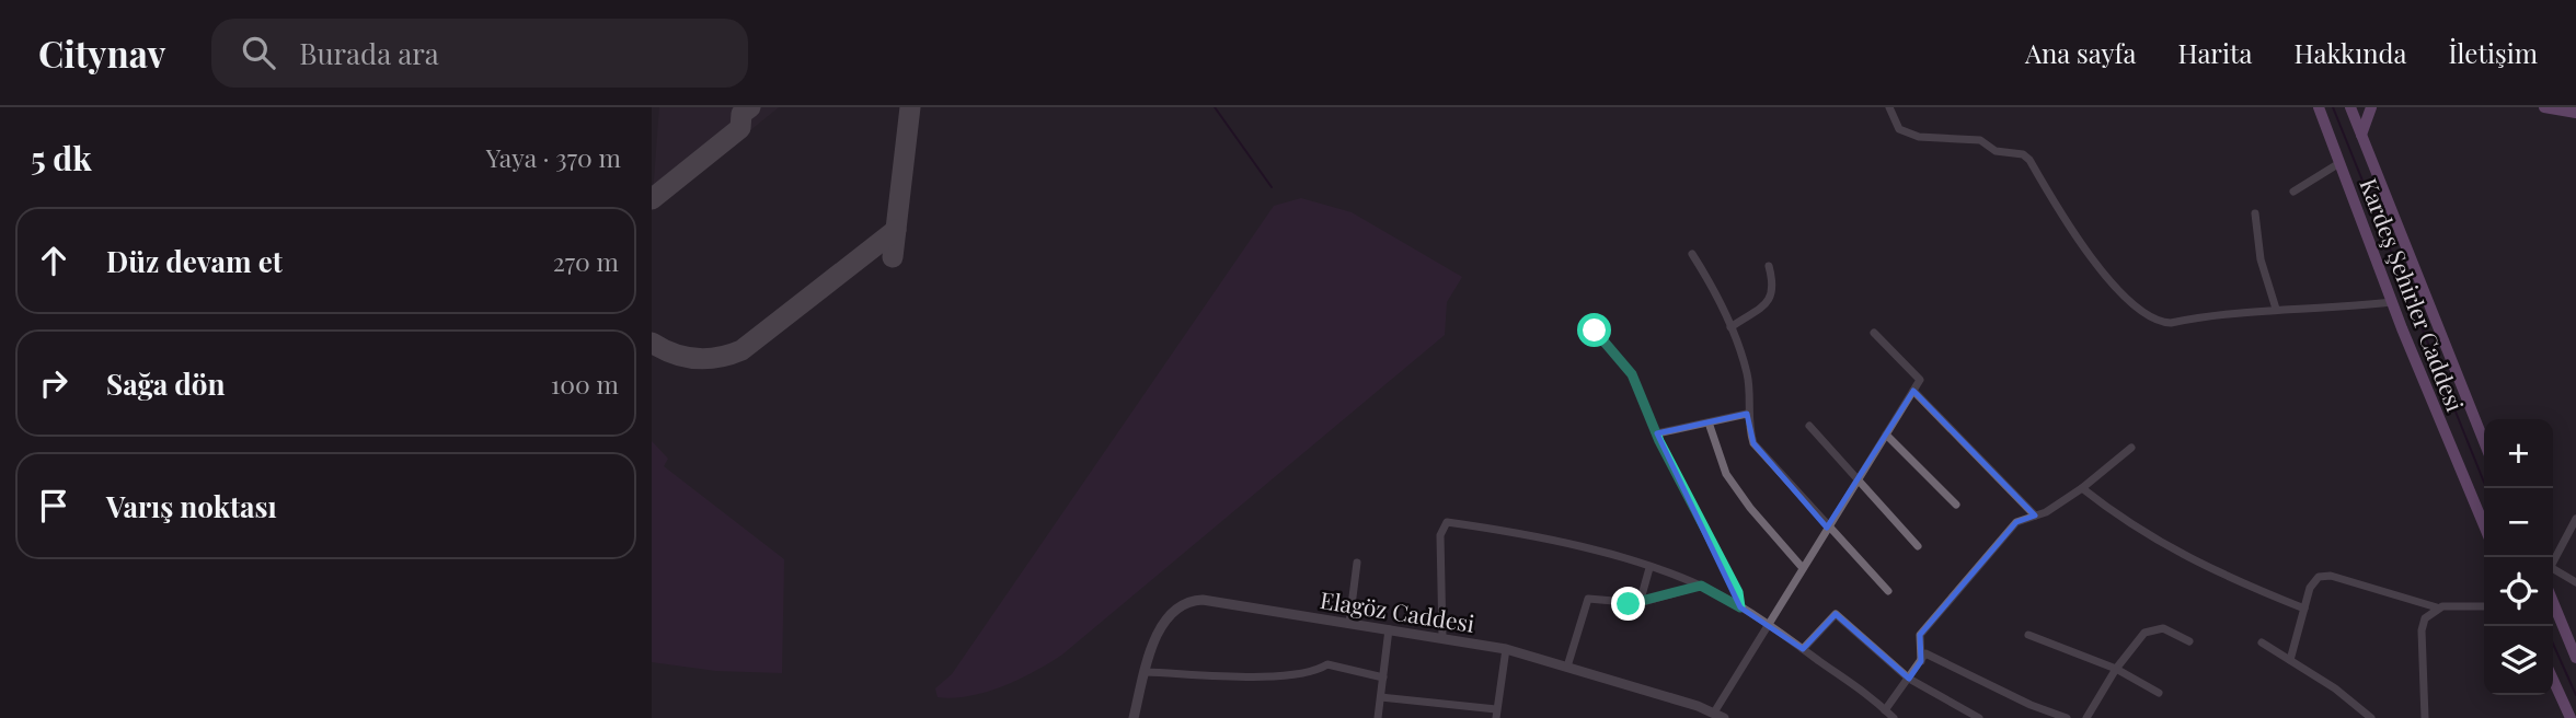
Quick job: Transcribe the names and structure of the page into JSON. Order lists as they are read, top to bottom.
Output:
{
  "streets": {
    "main road": ["Kardeş Şehirler Caddesi"],
    "street": ["Elagöz Caddesi"]
  },
  "page": {
    "header": "Citynav",
    "search": "Burada ara",
    "nav": [
      "Ana sayfa",
      "Harita",
      "Hakkında",
      "İletişim"
    ],
    "heading": ["5 dk", "Yaya · 370 m"],
    "list": [
      ["Düz devam et", "270 m"],
      ["Sağa dön", "100 m"],
      "Varış noktası"
    ],
    "map_buttons": ["+", "−"]
  }
}
